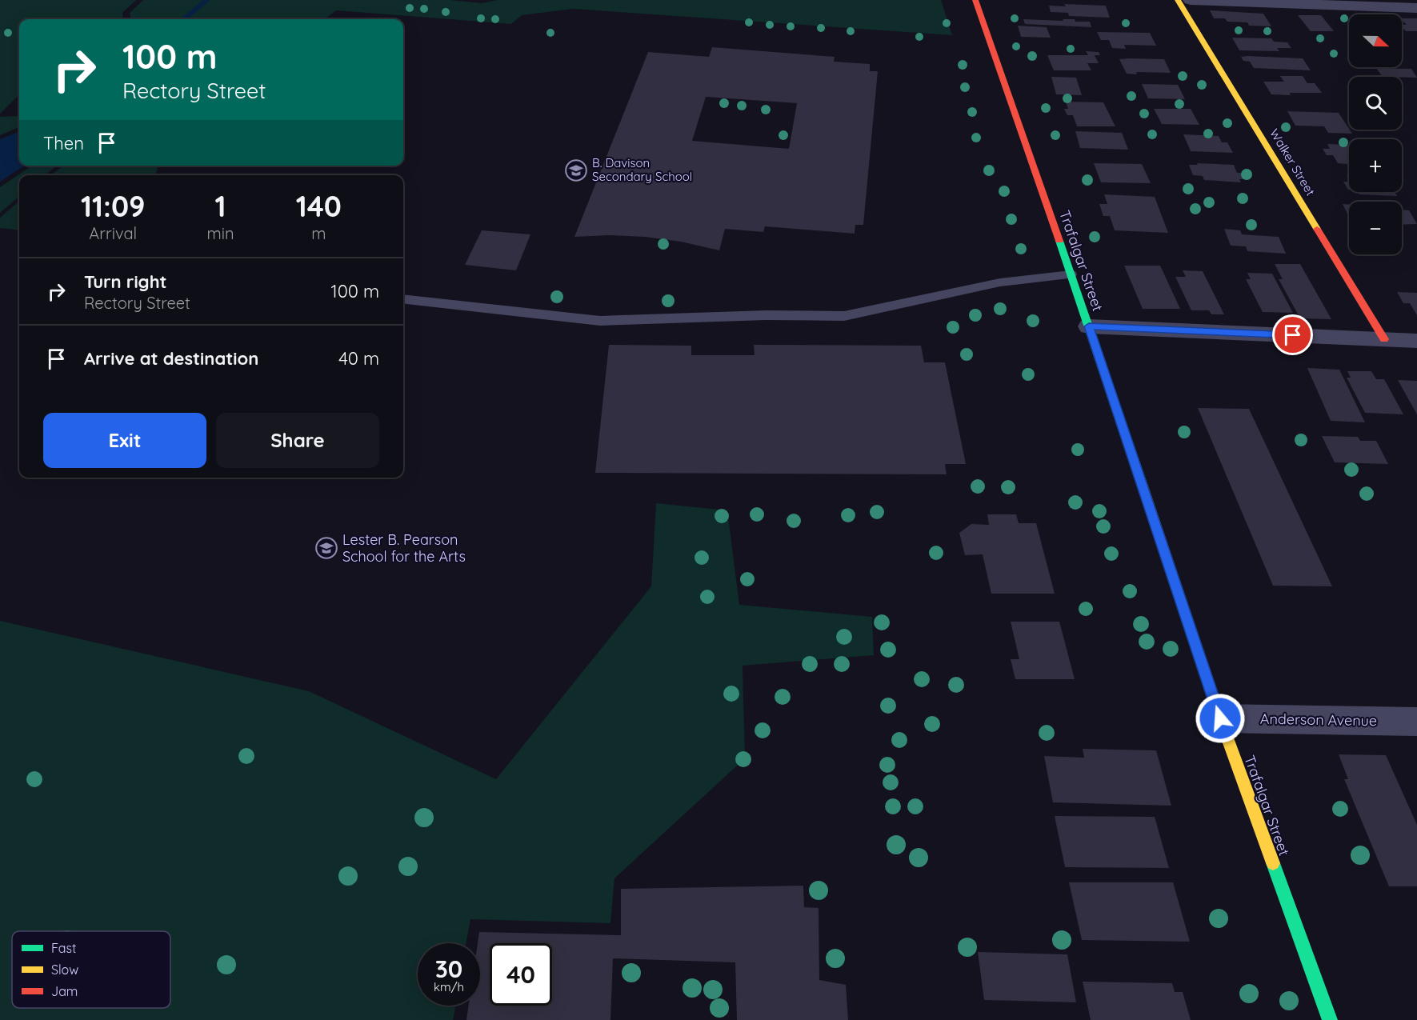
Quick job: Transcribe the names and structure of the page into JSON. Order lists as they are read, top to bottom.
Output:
{
  "streets": {
    "street": ["Walker Street", "Trafalgar Street", "Anderson Avenue"]
  },
  "crossings": [
    ["Trafalgar Street", "Anderson Avenue"]
  ],
  "places": {
    "school or university": ["B. Davison Secondary School", "Lester B. Pearson School for the Arts"]
  },
  "legend": ["Fast", "Slow", "Jam"],
  "north": "right",
  "page": {
    "map_buttons": ["+", "−"],
    "turn": ["100 m", "Rectory Street"],
    "then": "Then",
    "eta": [
      "11:09",
      "Arrival",
      "1",
      "min",
      "140",
      "m"
    ],
    "list": [
      {
        "name": "Turn right",
        "note": "Rectory Street",
        "value": "100 m"
      },
      {
        "name": "Arrive at destination",
        "value": "40 m"
      }
    ],
    "buttons": ["Exit", "Share"],
    "speed": "30 km/h",
    "limit": "40"
  }
}
